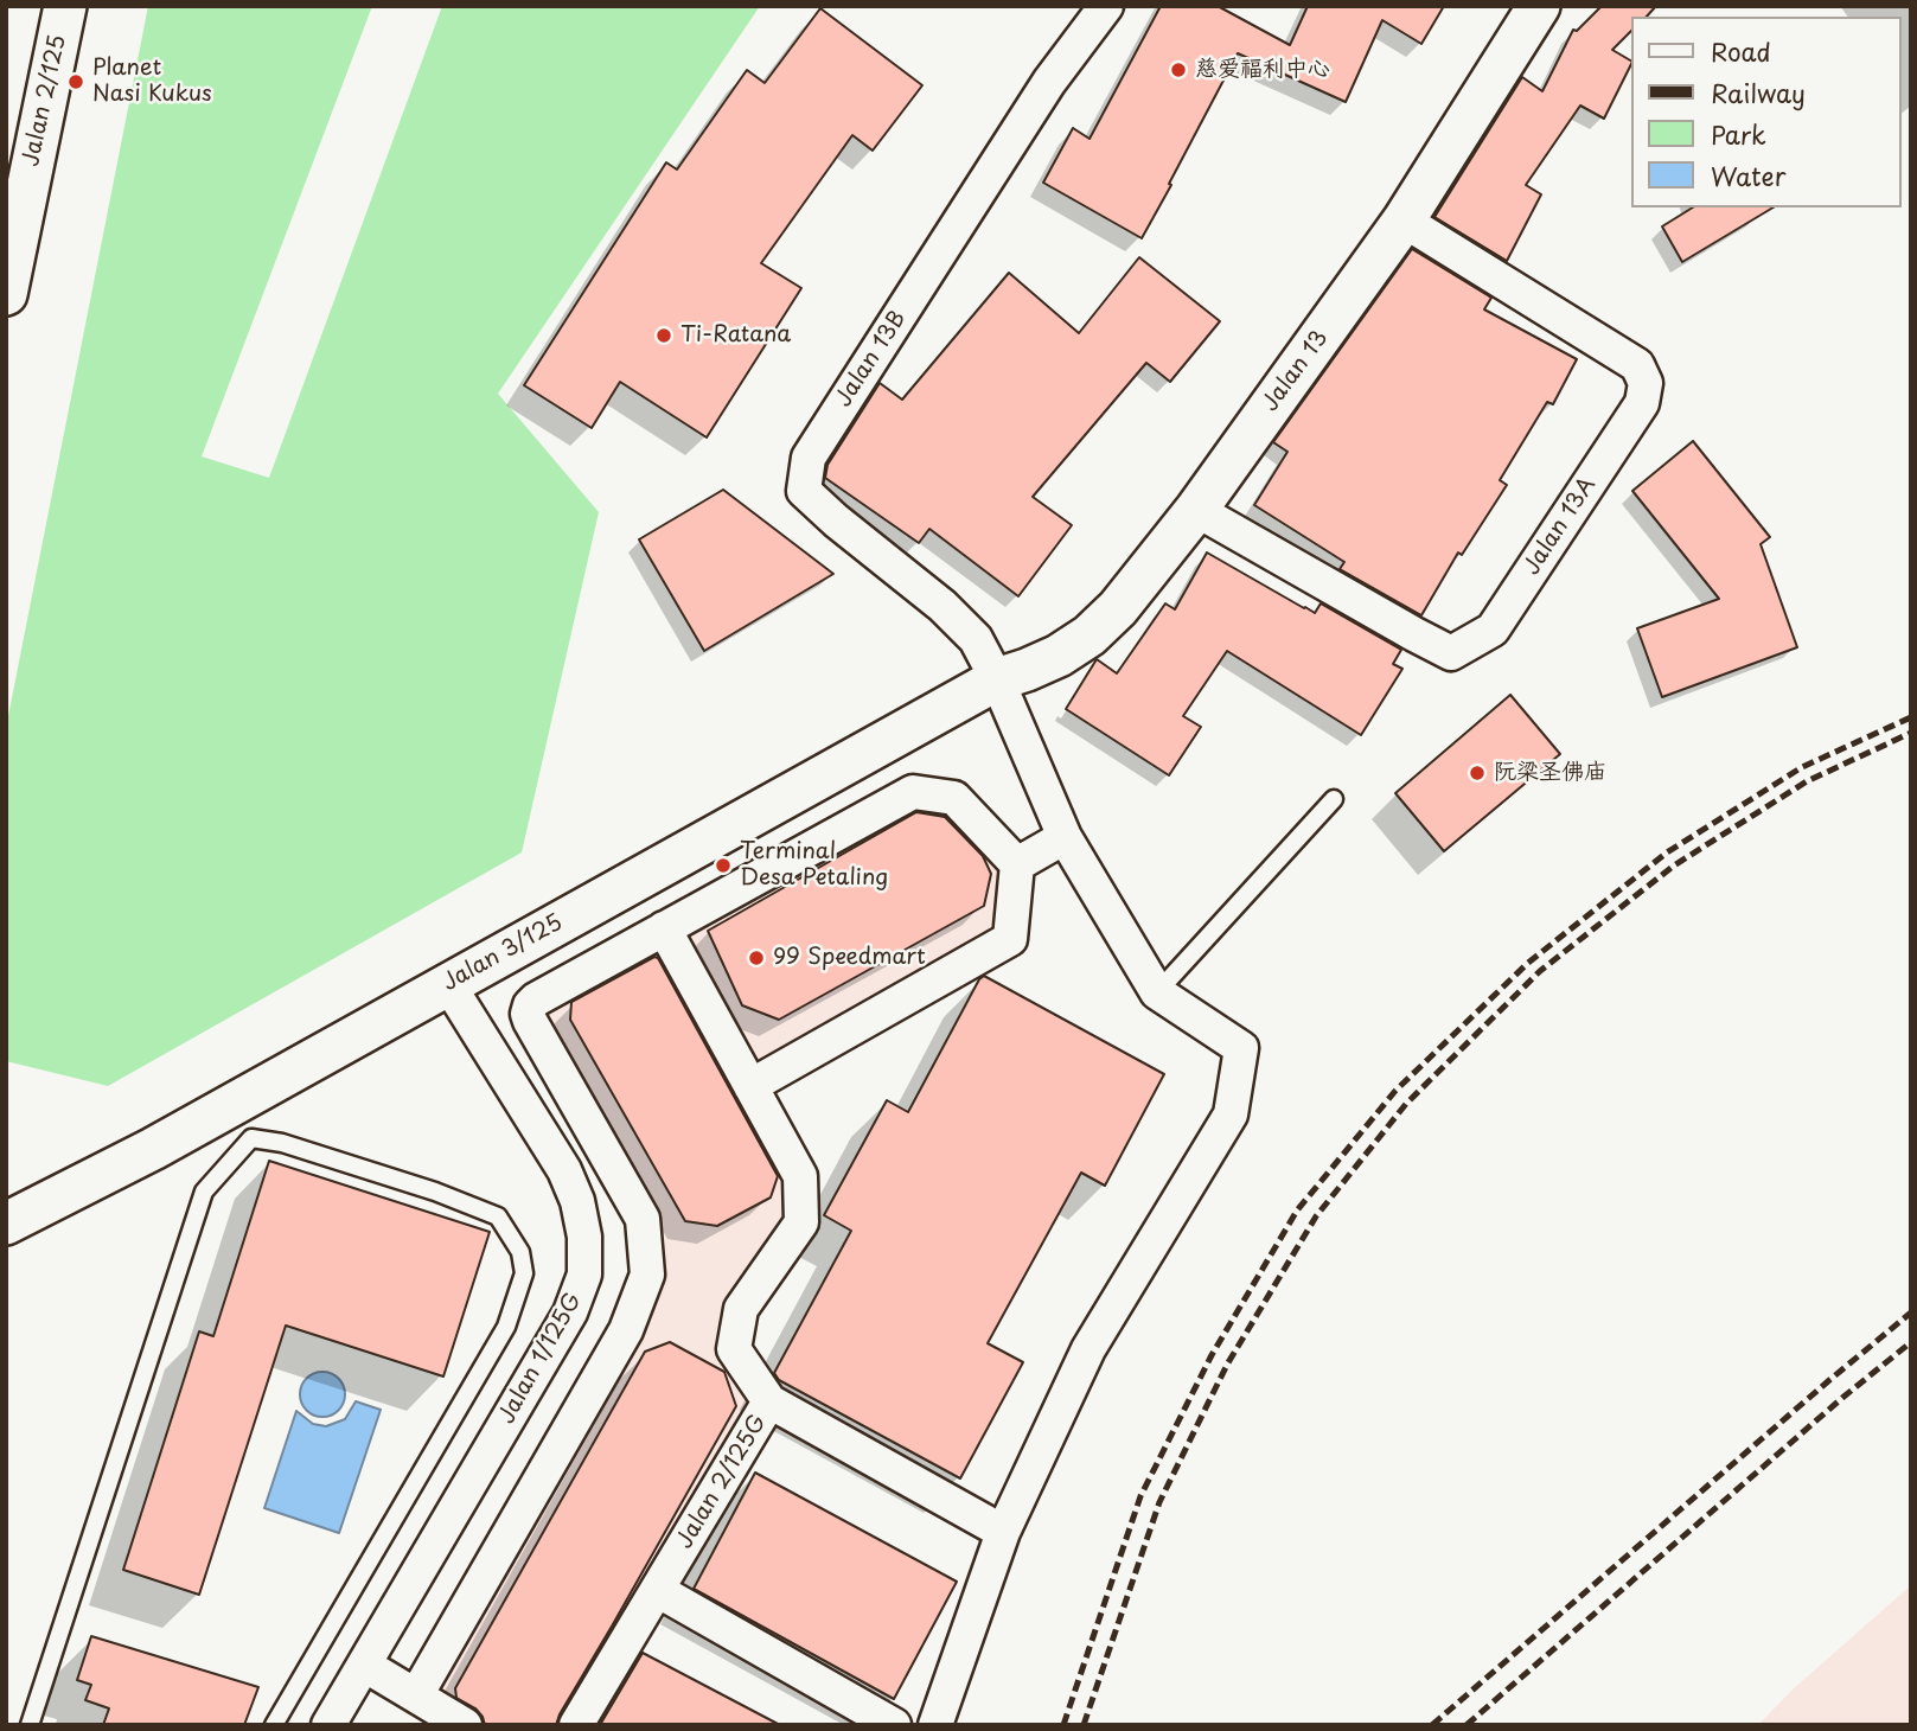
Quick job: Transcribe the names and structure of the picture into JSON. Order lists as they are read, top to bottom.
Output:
{
  "streets": {
    "street": [
      "Jalan 2/125",
      "Jalan 13B",
      "Jalan 13",
      "Jalan 13A",
      "Jalan 3/125",
      "Jalan 1/125G",
      "Jalan 2/125G"
    ]
  },
  "crossings": [
    ["Jalan 13B", "Jalan 13"],
    ["Jalan 13B", "Jalan 3/125"],
    ["Jalan 13", "Jalan 13A"],
    ["Jalan 13", "Jalan 3/125"],
    ["Jalan 3/125", "Jalan 1/125G"]
  ],
  "places": [
    "慈爱福利中心",
    "Planet Nasi Kukus",
    "Ti-Ratana",
    "阮梁圣佛庙",
    "Terminal Desa Petaling",
    "99 Speedmart"
  ],
  "legend": [
    "Road",
    "Railway",
    "Park",
    "Water"
  ]
}
